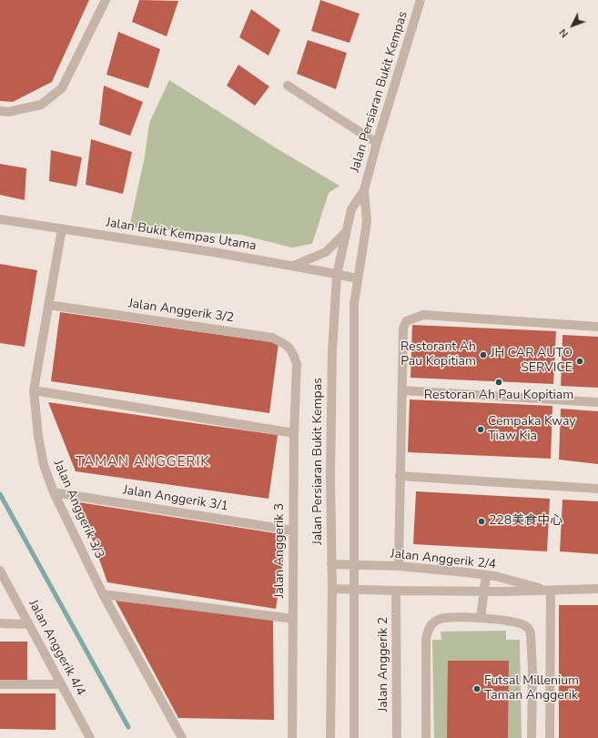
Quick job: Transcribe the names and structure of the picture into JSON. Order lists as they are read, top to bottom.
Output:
{
  "streets": {
    "street": [
      "Jalan Persiaran Bukit Kempas",
      "Jalan Bukit Kempas Utama",
      "Jalan Anggerik 3/2",
      "Jalan Anggerik 3/1",
      "Jalan Anggerik 3/3",
      "Jalan Anggerik 3",
      "Jalan Anggerik 2/4",
      "Jalan Anggerik 4/4",
      "Jalan Anggerik 2"
    ]
  },
  "crossings": [
    ["Jalan Persiaran Bukit Kempas", "Jalan Bukit Kempas Utama"],
    ["Jalan Persiaran Bukit Kempas", "Jalan Anggerik 2/4"],
    ["Jalan Bukit Kempas Utama", "Jalan Anggerik 3/3"],
    ["Jalan Anggerik 3/2", "Jalan Anggerik 3/3"],
    ["Jalan Anggerik 3/2", "Jalan Anggerik 3"],
    ["Jalan Anggerik 3/1", "Jalan Anggerik 3/3"],
    ["Jalan Anggerik 3/1", "Jalan Anggerik 3"],
    ["Jalan Anggerik 2/4", "Jalan Anggerik 2"]
  ],
  "districts": ["TAMAN ANGGERIK"],
  "places": [
    "Restorant Ah Pau Kopitiam",
    "JH CAR AUTO SERVICE",
    "Restoran Ah Pau Kopitiam",
    "Cempaka Kway Tiaw Kia",
    "228美食中心",
    "Futsal Millenium Taman Anggerik"
  ],
  "north": "bottom left"
}
